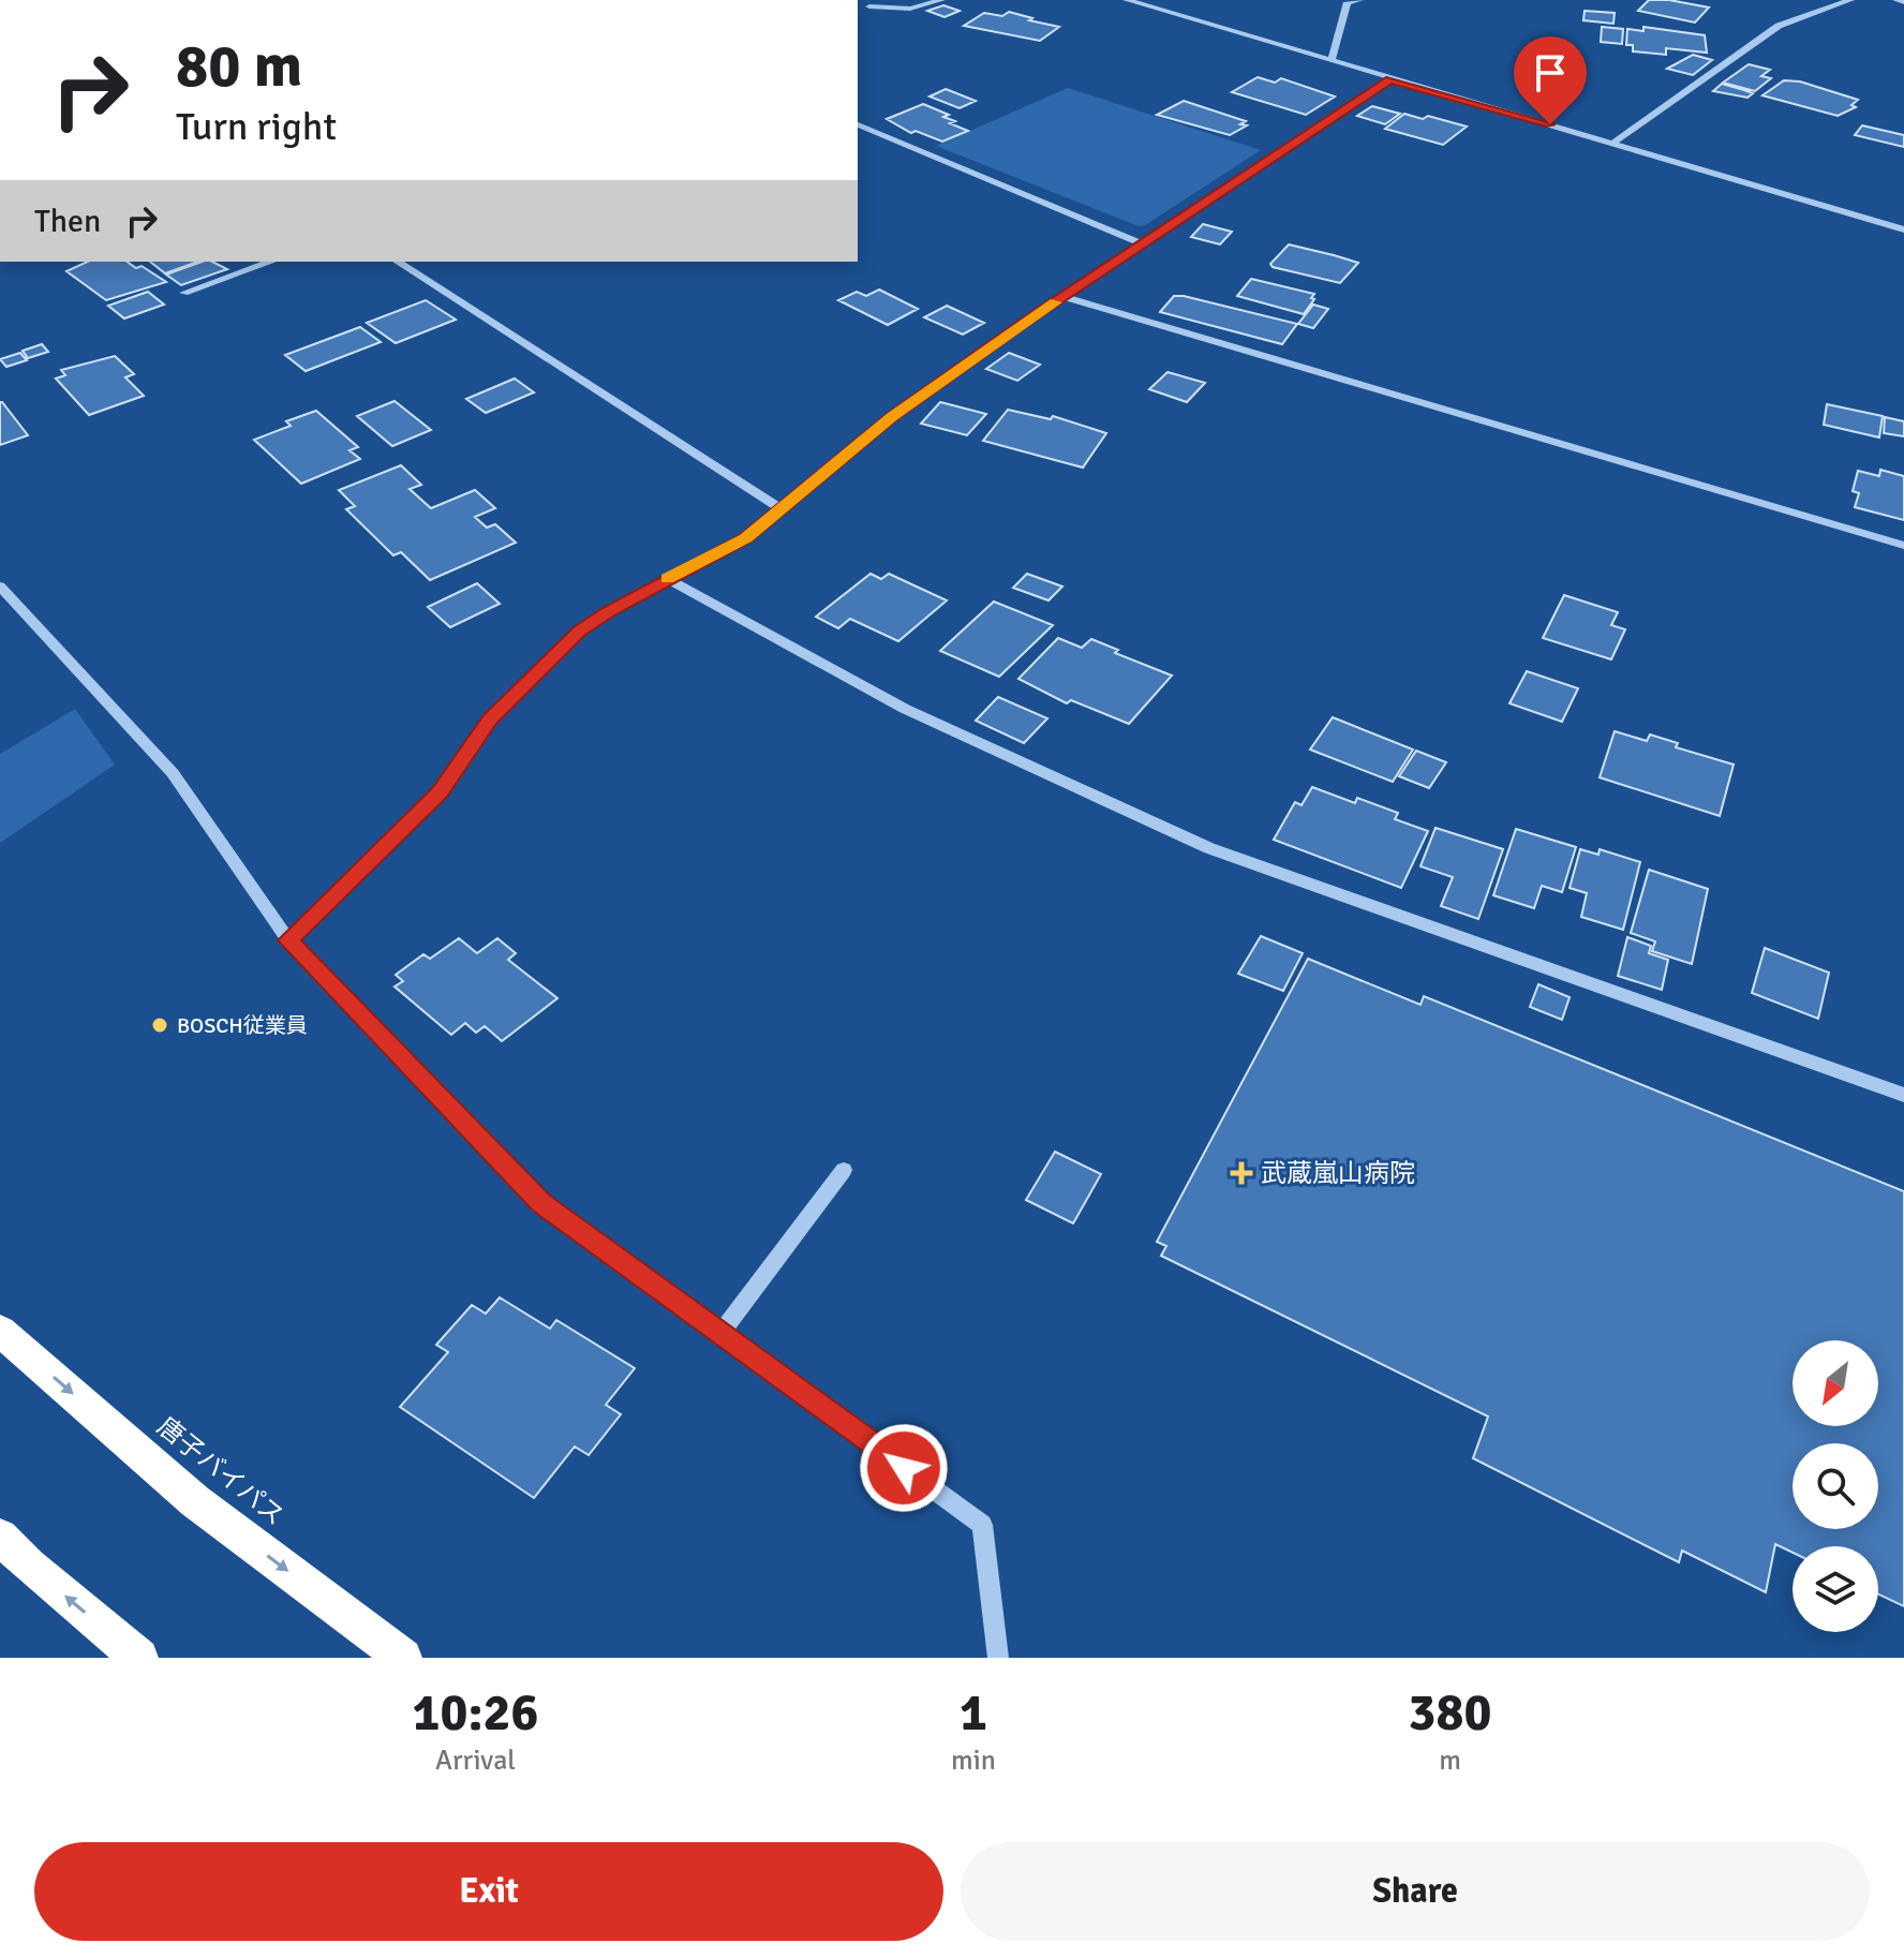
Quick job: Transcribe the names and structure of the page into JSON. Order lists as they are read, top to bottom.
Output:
{
  "streets": {
    "highway": ["唐子バイパス"]
  },
  "places": {
    "other": ["BOSCH従業員"],
    "health": ["武蔵嵐山病院"]
  },
  "north": "bottom left",
  "page": {
    "turn": ["80 m", "Turn right"],
    "then": "Then",
    "eta": [
      "10:26",
      "Arrival",
      "1",
      "min",
      "380",
      "m"
    ],
    "buttons": ["Exit", "Share"]
  }
}
